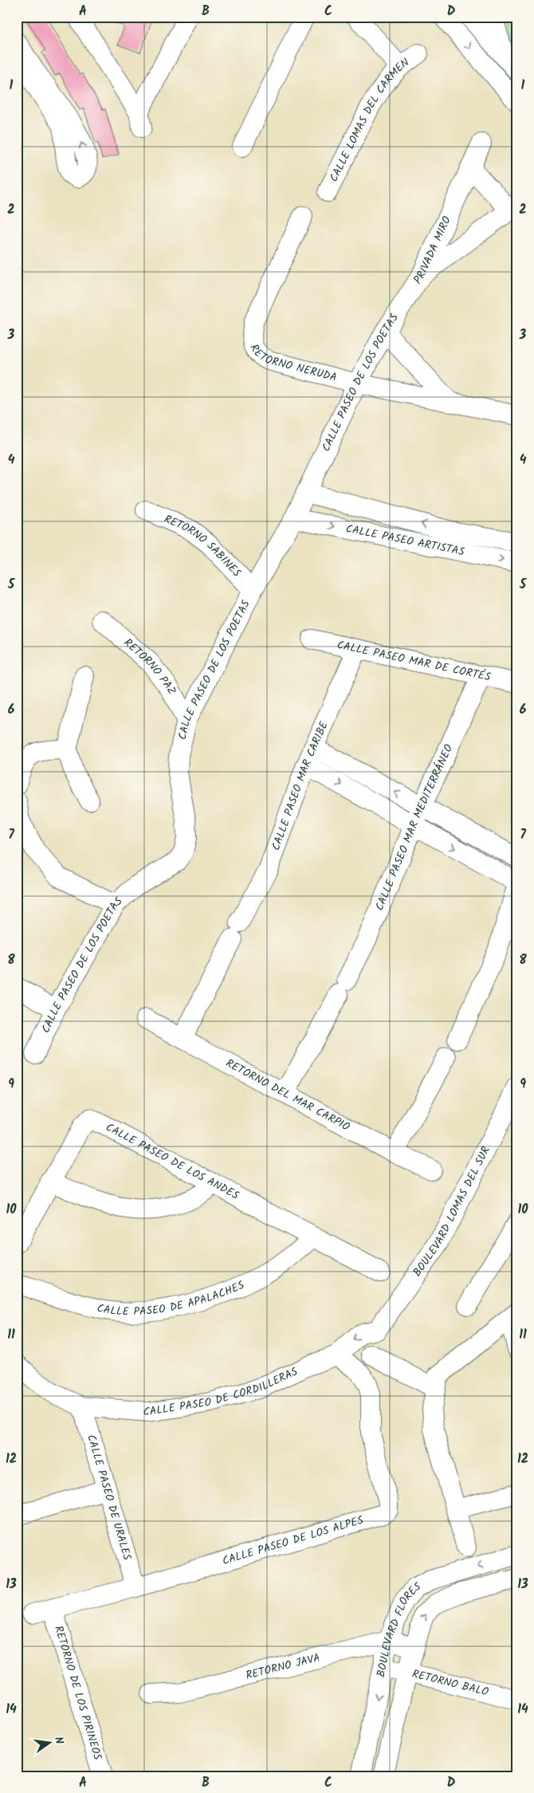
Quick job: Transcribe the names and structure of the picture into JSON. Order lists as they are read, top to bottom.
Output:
{
  "streets": {
    "street": [
      "CALLE LOMAS DEL CARMEN",
      "PRIVADA MIRO",
      "RETORNO NERUDA",
      "CALLE PASEO DE LOS POETAS",
      "CALLE PASEO ARTISTAS",
      "RETORNO SABINES",
      "CALLE PASEO MAR DE CORTÉS",
      "RETORNO PAZ",
      "CALLE PASEO MAR CARIBE",
      "CALLE PASEO MAR MEDITERRÁNEO",
      "RETORNO DEL MAR CARPIO",
      "CALLE PASEO DE LOS ANDES",
      "BOULEVARD LOMAS DEL SUR",
      "CALLE PASEO DE APALACHES",
      "CALLE PASEO DE CORDILLERAS",
      "CALLE PASEO DE URALES",
      "CALLE PASEO DE LOS ALPES",
      "BOULEVARD FLORES",
      "RETORNO JAVA",
      "RETORNO BALO",
      "RETORNO DE LOS PIRINEOS"
    ]
  },
  "crossings": [
    ["PRIVADA MIRO", "CALLE PASEO DE LOS POETAS"],
    ["RETORNO NERUDA", "CALLE PASEO DE LOS POETAS"],
    ["CALLE PASEO DE LOS POETAS", "CALLE PASEO ARTISTAS"],
    ["CALLE PASEO DE LOS POETAS", "RETORNO SABINES"],
    ["CALLE PASEO DE LOS POETAS", "RETORNO PAZ"],
    ["CALLE PASEO MAR DE CORTÉS", "CALLE PASEO MAR CARIBE"],
    ["CALLE PASEO MAR DE CORTÉS", "CALLE PASEO MAR MEDITERRÁNEO"],
    ["CALLE PASEO MAR CARIBE", "RETORNO DEL MAR CARPIO"],
    ["CALLE PASEO MAR MEDITERRÁNEO", "RETORNO DEL MAR CARPIO"],
    ["CALLE PASEO DE LOS ANDES", "CALLE PASEO DE APALACHES"],
    ["BOULEVARD LOMAS DEL SUR", "CALLE PASEO DE CORDILLERAS"],
    ["CALLE PASEO DE CORDILLERAS", "CALLE PASEO DE URALES"],
    ["CALLE PASEO DE CORDILLERAS", "CALLE PASEO DE LOS ALPES"],
    ["CALLE PASEO DE URALES", "CALLE PASEO DE LOS ALPES"],
    ["CALLE PASEO DE LOS ALPES", "RETORNO DE LOS PIRINEOS"],
    ["BOULEVARD FLORES", "RETORNO JAVA"],
    ["BOULEVARD FLORES", "RETORNO BALO"]
  ],
  "north": "right",
  "grid": {
    "columns": [
      "A",
      "B",
      "C",
      "D"
    ],
    "rows": [
      "1",
      "2",
      "3",
      "4",
      "5",
      "6",
      "7",
      "8",
      "9",
      "10",
      "11",
      "12",
      "13",
      "14"
    ]
  }
}
